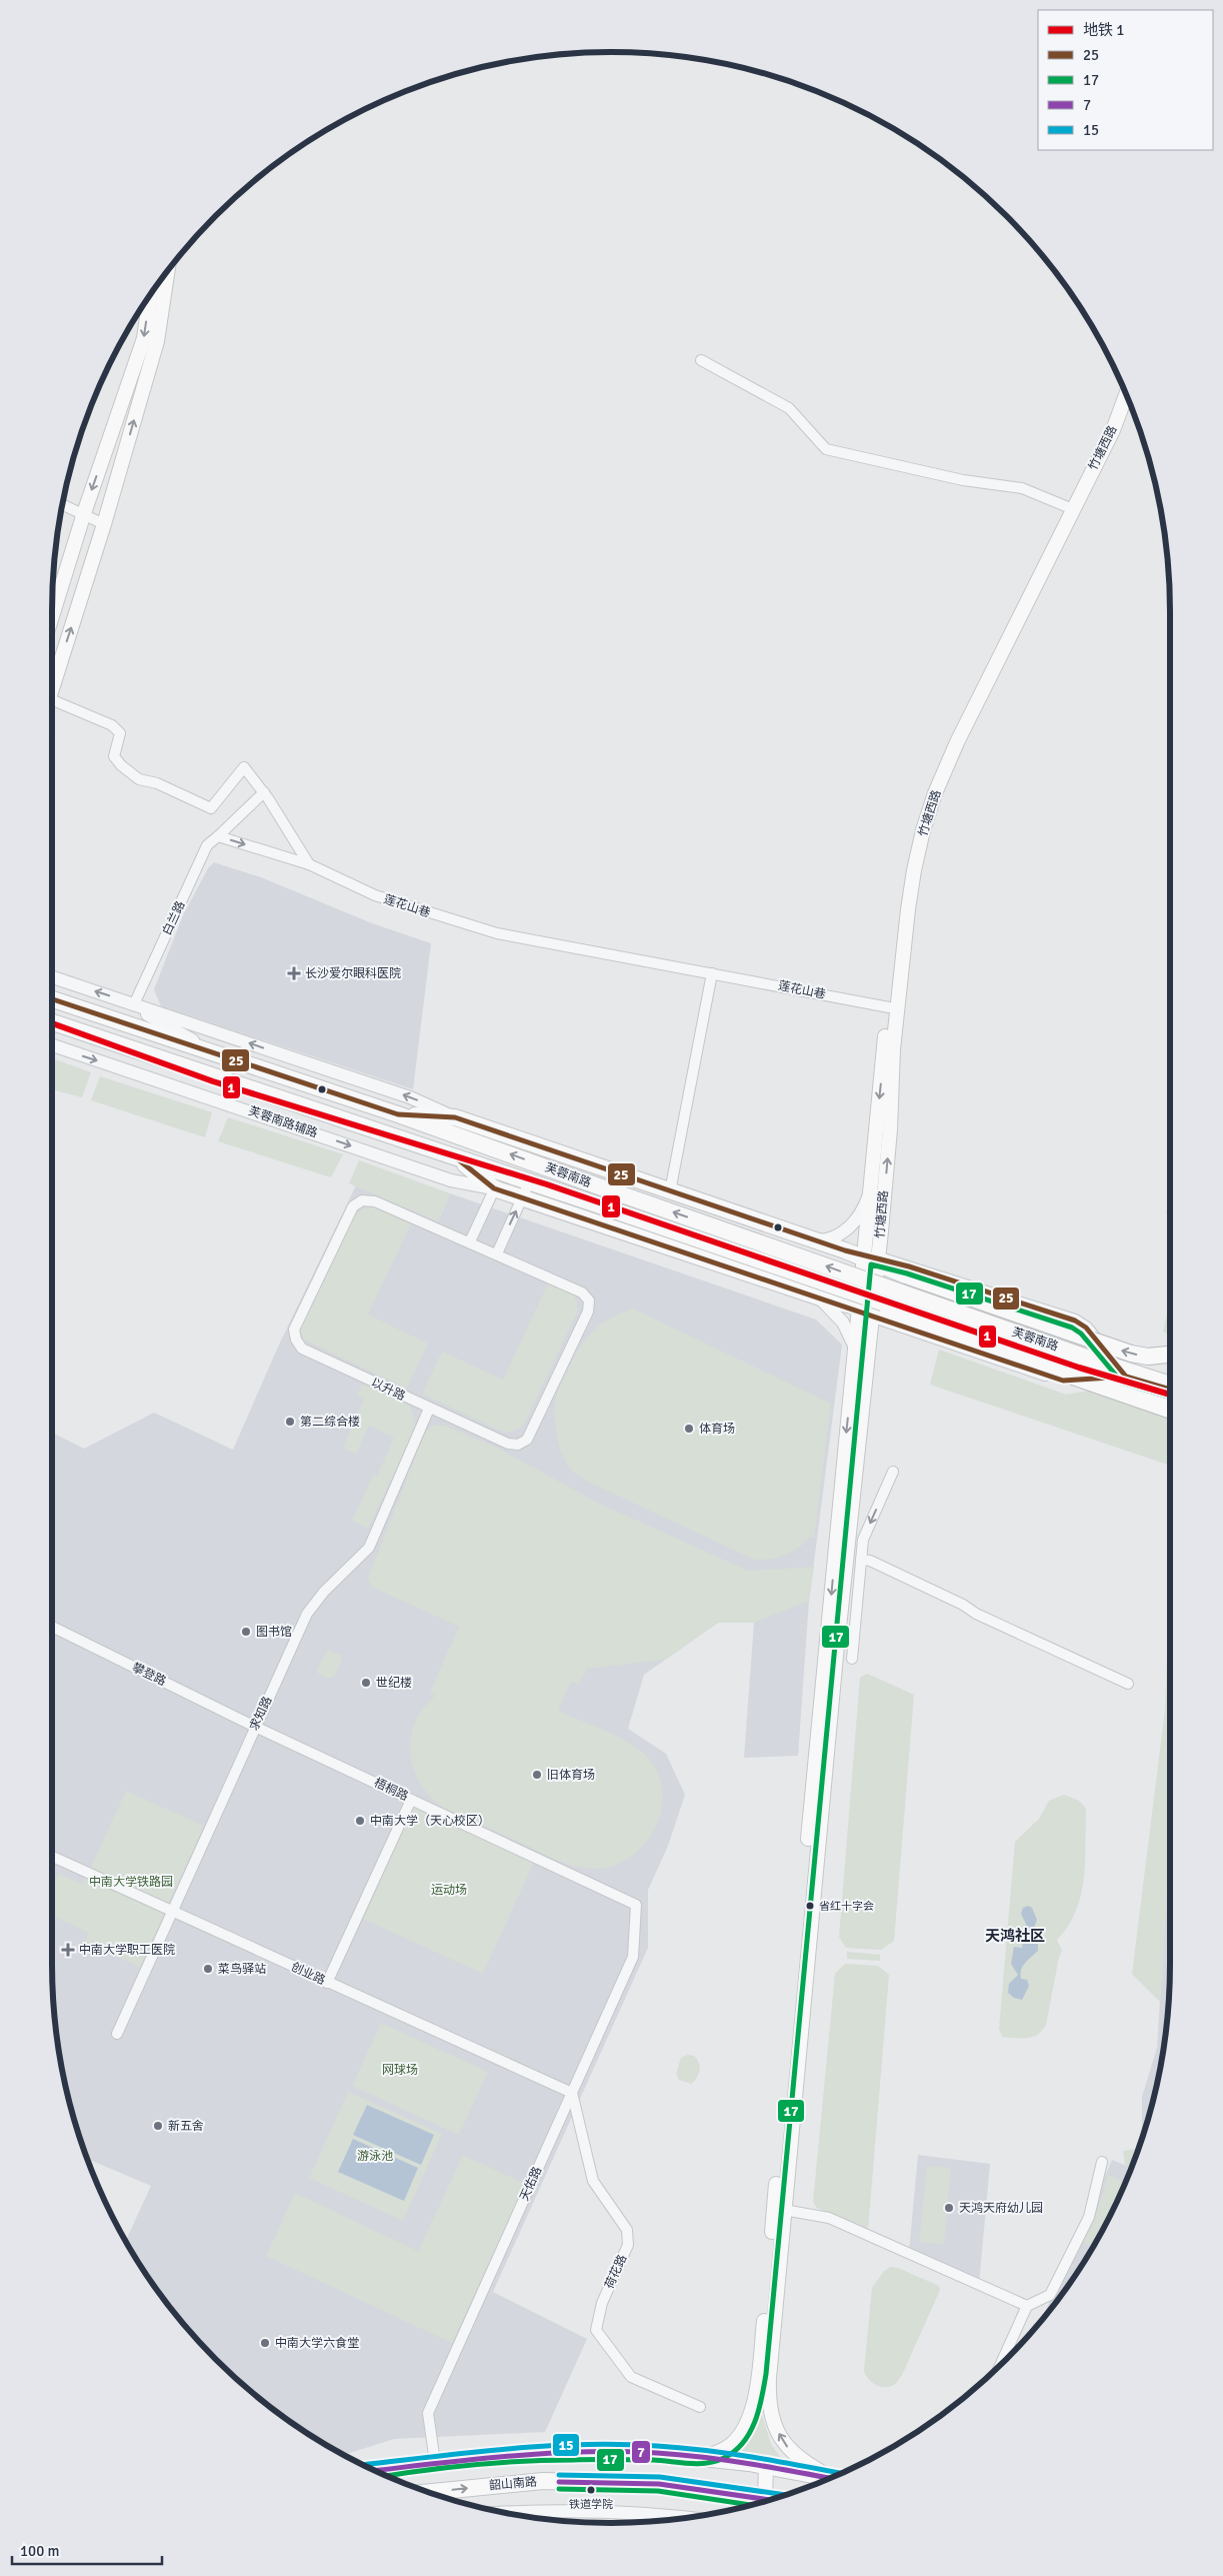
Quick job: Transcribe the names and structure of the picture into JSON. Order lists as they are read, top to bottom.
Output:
{
  "streets": {
    "main road": ["竹塘西路", "芙蓉南路", "韶山南路"],
    "street": [
      "莲花山巷",
      "白兰路",
      "芙蓉南路辅路",
      "以升路",
      "攀登路",
      "求知路",
      "梧桐路",
      "创业路",
      "天佑路",
      "荷花路"
    ]
  },
  "crossings": [
    ["竹塘西路", "莲花山巷"],
    ["莲花山巷", "白兰路"],
    ["以升路", "求知路"],
    ["攀登路", "求知路"],
    ["攀登路", "梧桐路"],
    ["求知路", "梧桐路"],
    ["求知路", "创业路"],
    ["梧桐路", "天佑路"],
    ["创业路", "天佑路"],
    ["创业路", "荷花路"],
    ["天佑路", "荷花路"]
  ],
  "districts": ["天鸿社区"],
  "parks": [
    "中南大学铁路园",
    "运动场",
    "网球场",
    "游泳池"
  ],
  "places": {
    "health": ["长沙爱尔眼科医院", "中南大学职工医院"],
    "other": [
      "第二综合楼",
      "体育场",
      "图书馆",
      "世纪楼",
      "旧体育场",
      "中南大学（天心校区）",
      "省红十字会",
      "菜鸟驿站",
      "新五舍",
      "天鸿天府幼儿园",
      "中南大学六食堂",
      "铁道学院"
    ]
  },
  "lines": [
    "transit line 25",
    "metro line 1",
    "transit line 17",
    "transit line 15",
    "transit line 7"
  ],
  "legend": [
    "地铁 1",
    "25",
    "17",
    "7",
    "15"
  ],
  "scale_bar": "100 m"
}
